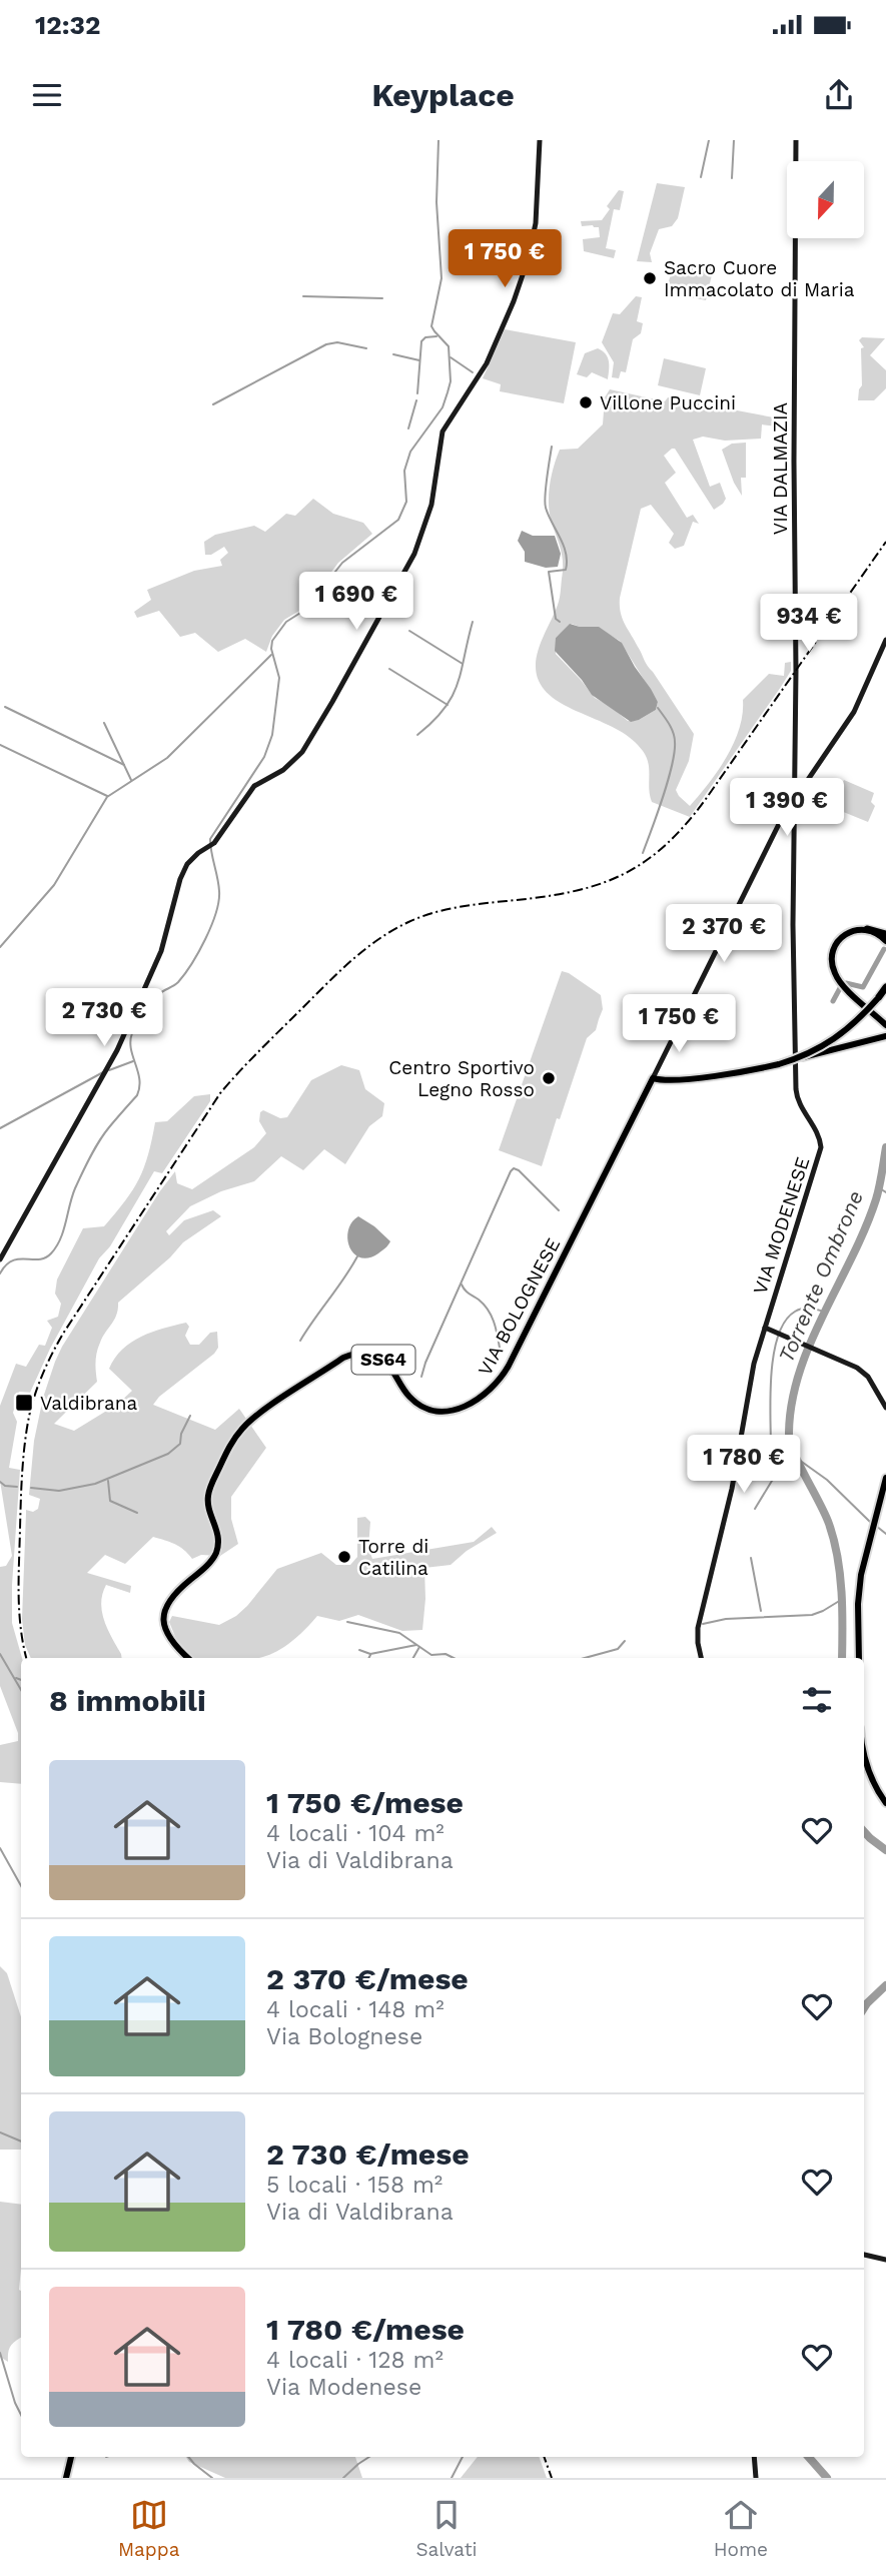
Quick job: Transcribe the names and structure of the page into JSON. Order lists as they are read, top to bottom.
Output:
{
  "streets": {
    "main road": ["VIA BOLOGNESE", "SS64"],
    "street": ["VIA DALMAZIA", "VIA MODENESE"]
  },
  "crossings": [
    ["VIA DALMAZIA", "VIA MODENESE"],
    ["VIA DALMAZIA", "VIA BOLOGNESE"],
    ["VIA MODENESE", "VIA BOLOGNESE"]
  ],
  "water": ["Torrente Ombrone"],
  "places": {
    "other": [
      "Sacro Cuore Immacolato di Maria",
      "Villone Puccini",
      "Centro Sportivo Legno Rosso",
      "Torre di Catilina"
    ],
    "transit": ["Valdibrana"]
  },
  "north": "bottom",
  "page": {
    "status": "12:32",
    "header": "Keyplace",
    "price": [
      "1 750 €",
      "1 690 €",
      "934 €",
      "1 390 €",
      "2 370 €",
      "2 730 €",
      "1 750 €",
      "1 780 €"
    ],
    "heading": "8 immobili",
    "list": [
      {
        "name": "1 750 €/mese",
        "note": "4 locali · 104 m² · Via di Valdibrana"
      },
      {
        "name": "2 370 €/mese",
        "note": "4 locali · 148 m² · Via Bolognese"
      },
      {
        "name": "2 730 €/mese",
        "note": "5 locali · 158 m² · Via di Valdibrana"
      },
      {
        "name": "1 780 €/mese",
        "note": "4 locali · 128 m² · Via Modenese"
      }
    ],
    "tabs": ["Mappa", "Salvati", "Home"]
  }
}
